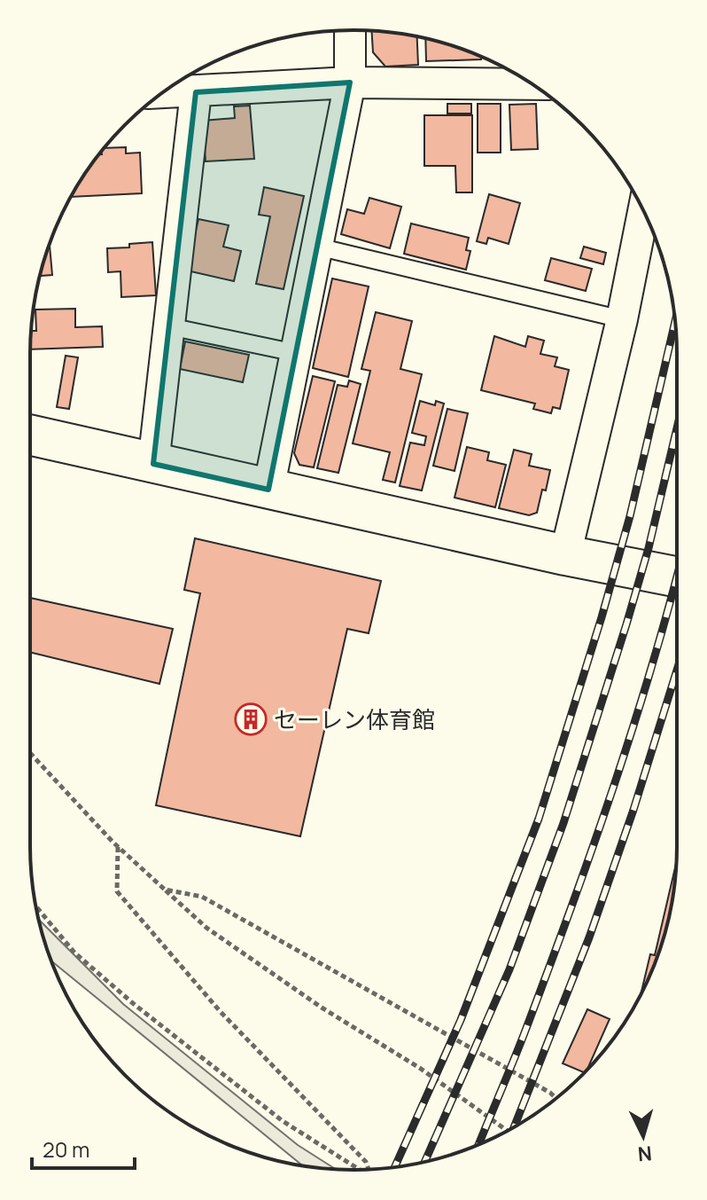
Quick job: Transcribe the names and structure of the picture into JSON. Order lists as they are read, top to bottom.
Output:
{
  "places": {
    "building": ["セーレン体育館"]
  },
  "scale_bar": "20 m",
  "north": "bottom"
}
